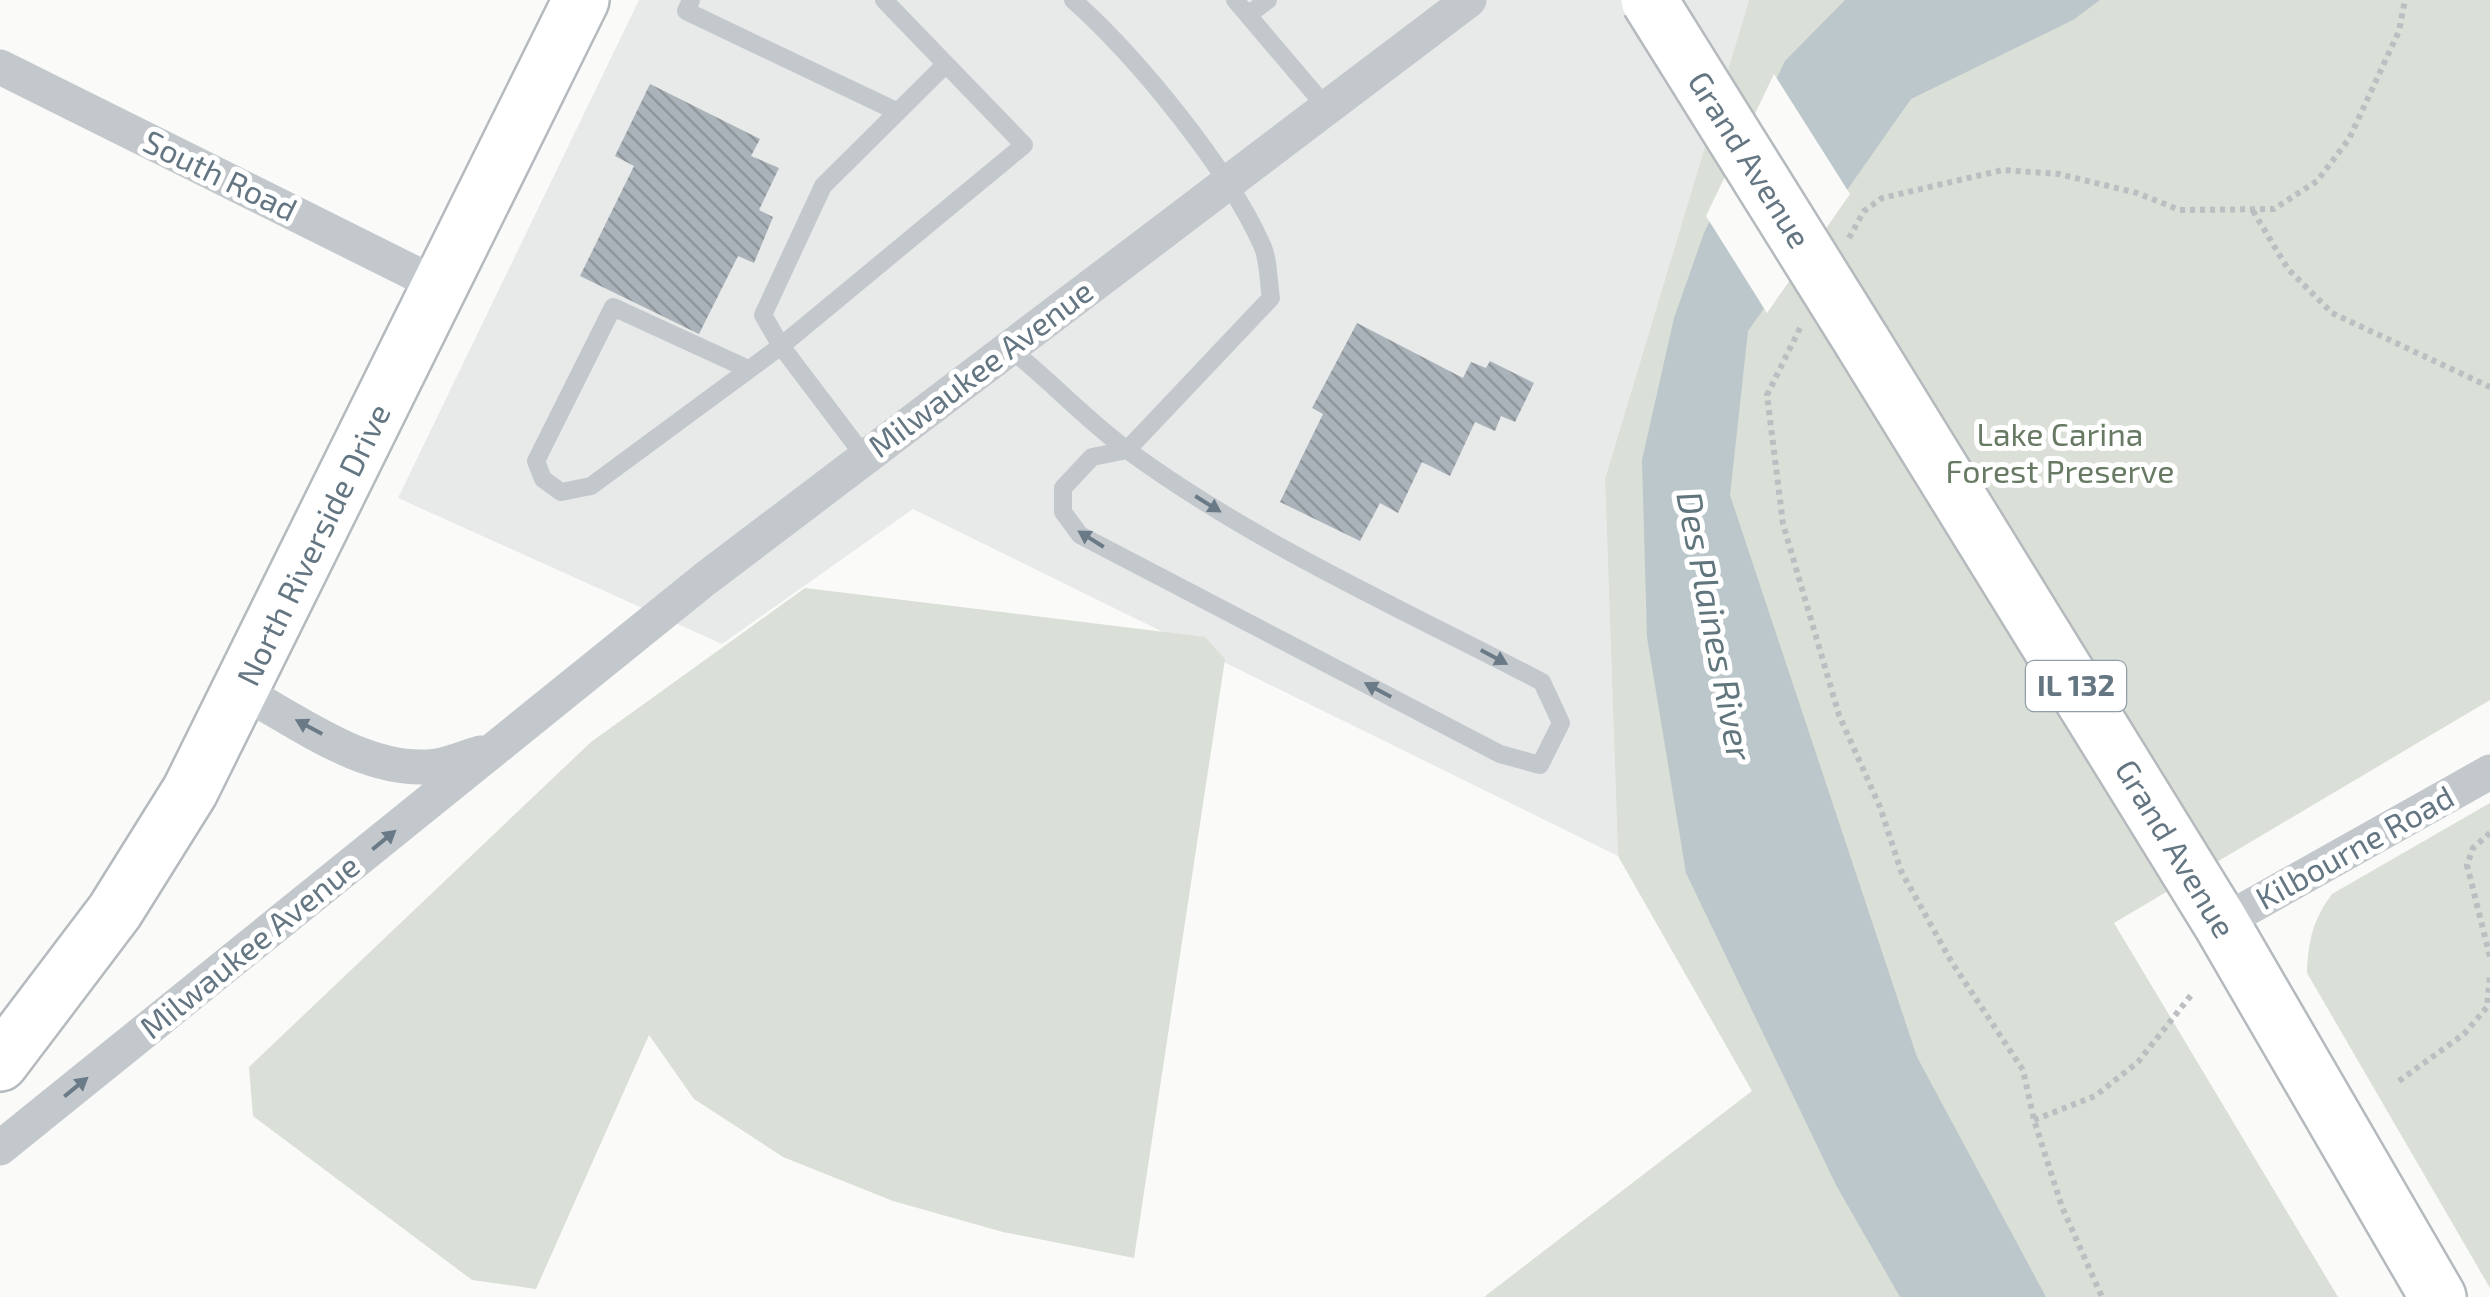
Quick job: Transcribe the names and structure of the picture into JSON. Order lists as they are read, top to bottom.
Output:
{
  "streets": {
    "main road": ["Grand Avenue", "North Riverside Drive", "IL 132"],
    "street": ["South Road", "Milwaukee Avenue", "Kilbourne Road"]
  },
  "crossings": [
    ["Grand Avenue", "Kilbourne Road"],
    ["South Road", "North Riverside Drive"],
    ["Milwaukee Avenue", "North Riverside Drive"]
  ],
  "water": ["Des Plaines River"],
  "parks": ["Lake Carina Forest Preserve"]
}
